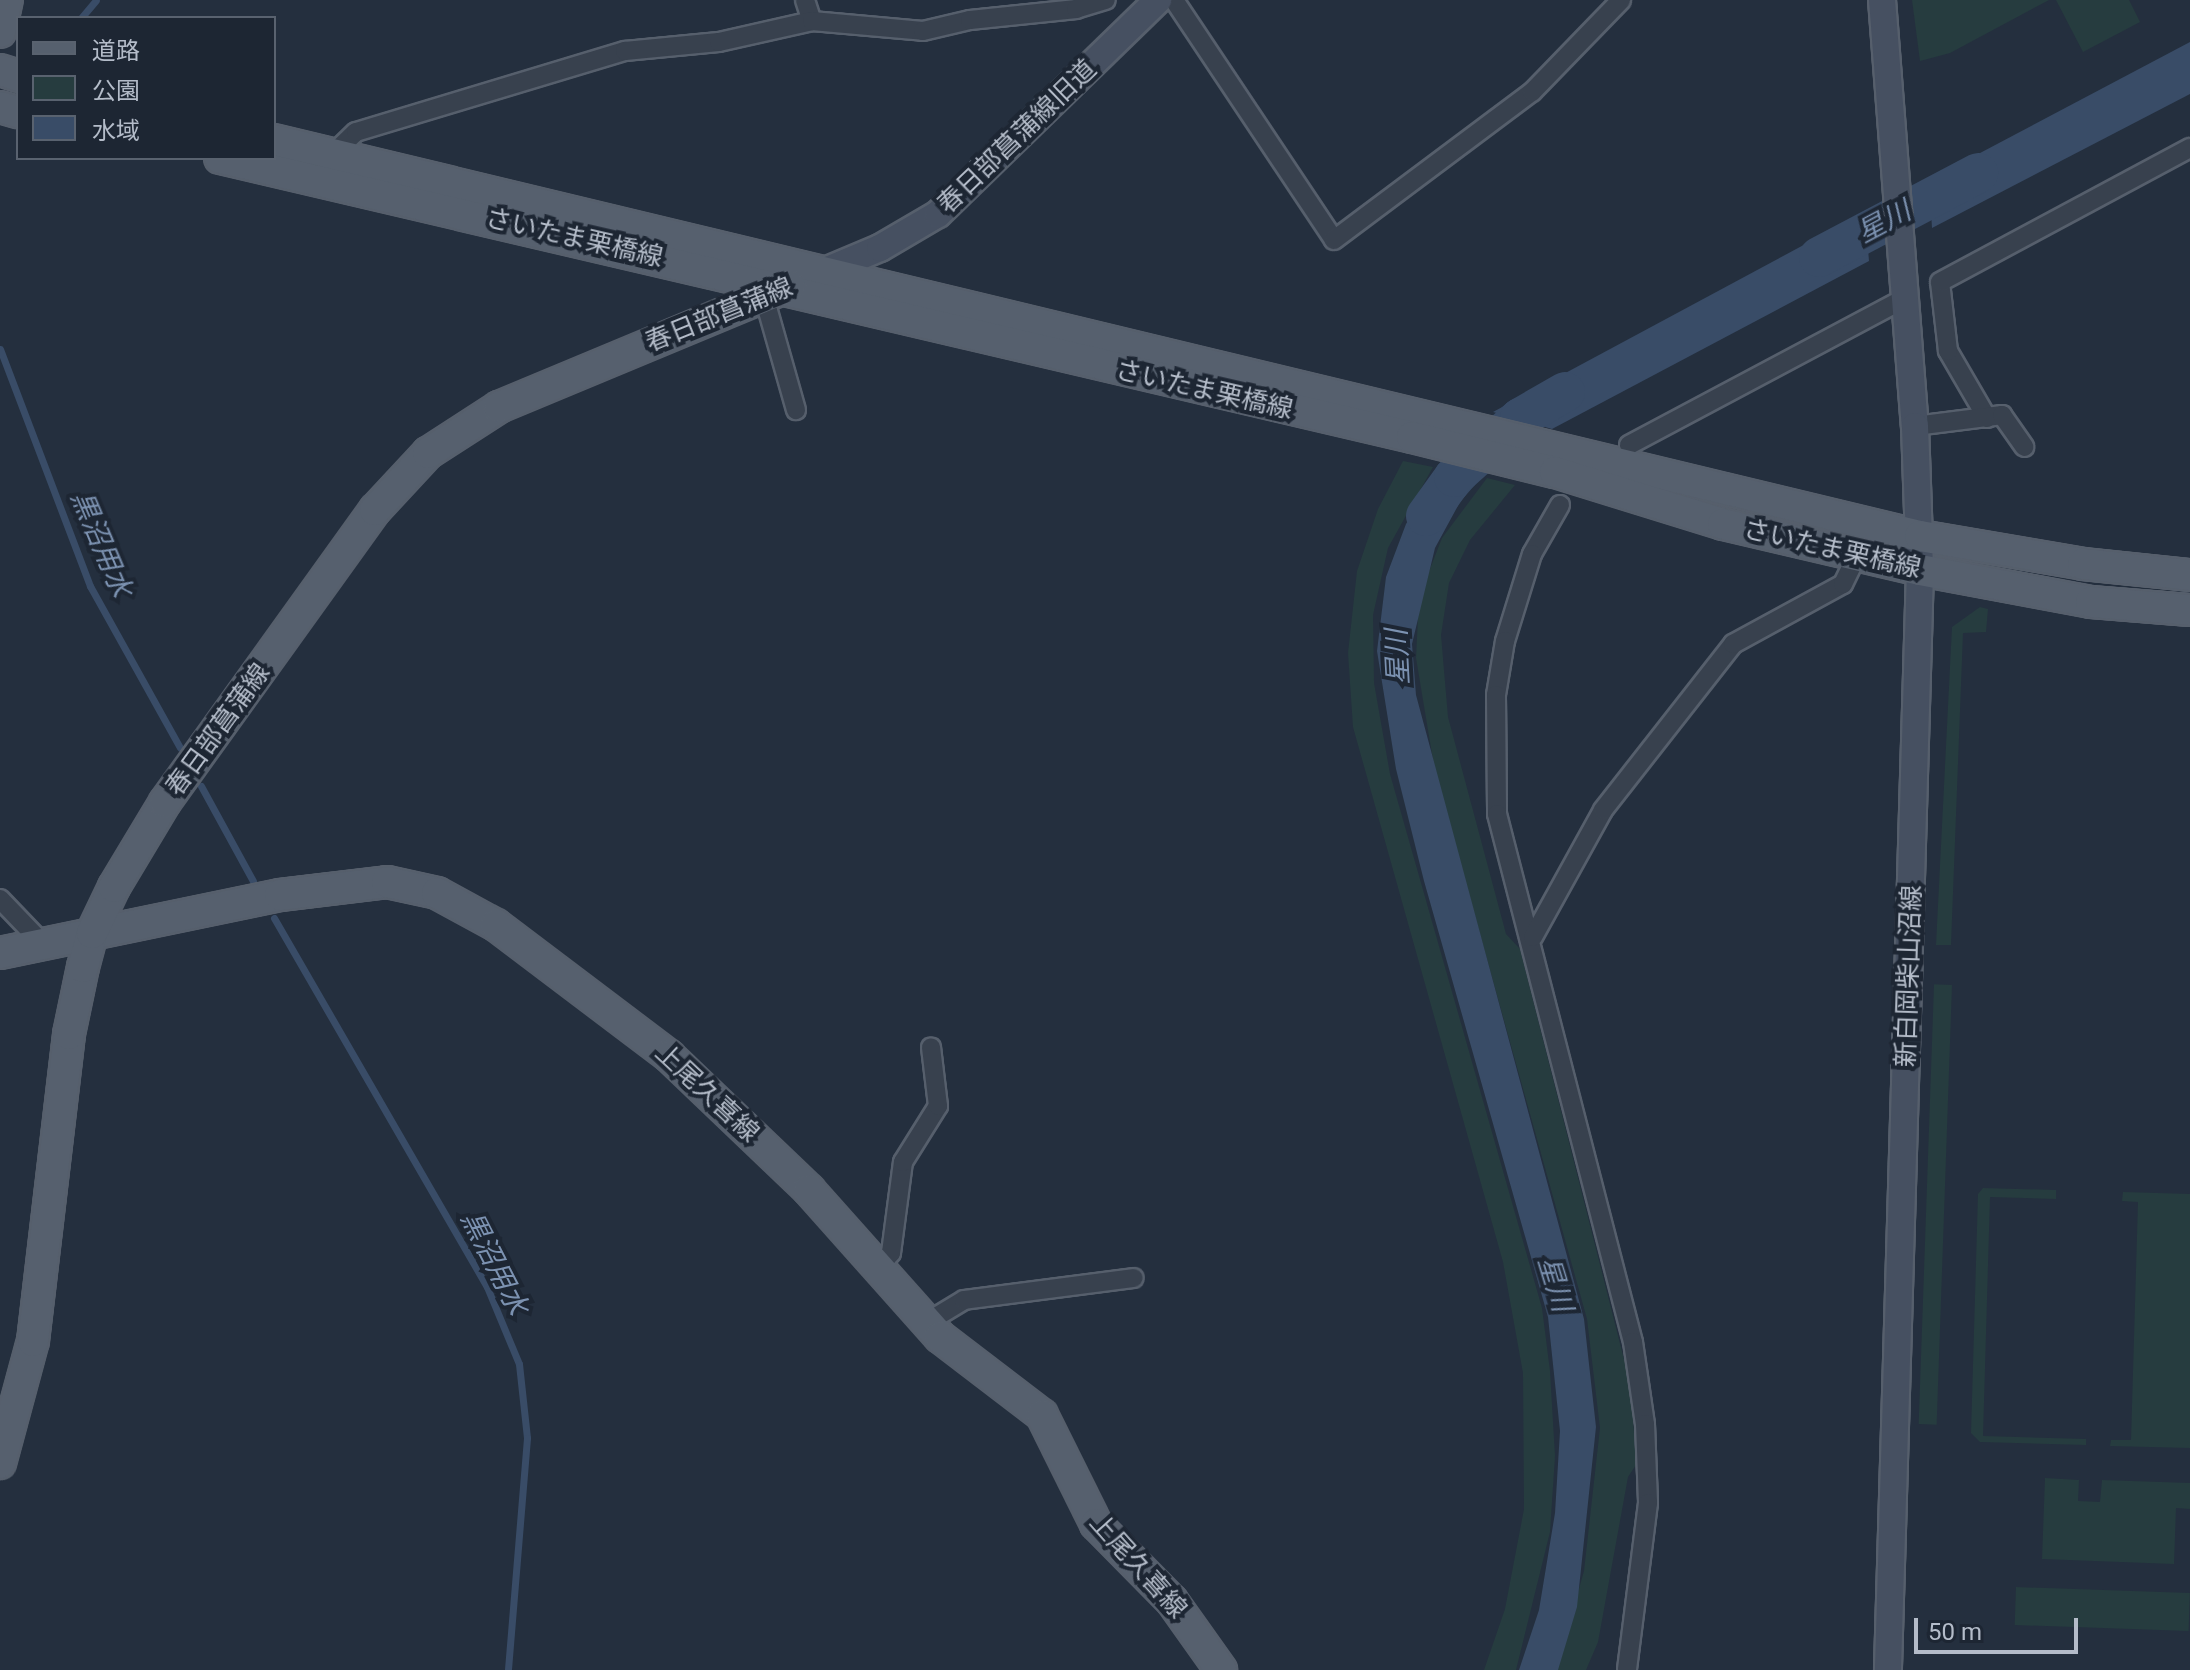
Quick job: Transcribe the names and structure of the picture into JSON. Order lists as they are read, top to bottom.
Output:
{
  "streets": {
    "main road": ["さいたま栗橋線", "春日部菖蒲線", "上尾久喜線"],
    "street": ["春日部菖蒲線旧道", "新白岡柴山沼線"]
  },
  "crossings": [
    ["春日部菖蒲線旧道", "さいたま栗橋線"],
    ["春日部菖蒲線旧道", "春日部菖蒲線"],
    ["さいたま栗橋線", "春日部菖蒲線"],
    ["さいたま栗橋線", "新白岡柴山沼線"],
    ["春日部菖蒲線", "上尾久喜線"]
  ],
  "water": ["星川", "黒沼用水"],
  "legend": ["道路", "公園", "水域"],
  "scale_bar": "50 m"
}
